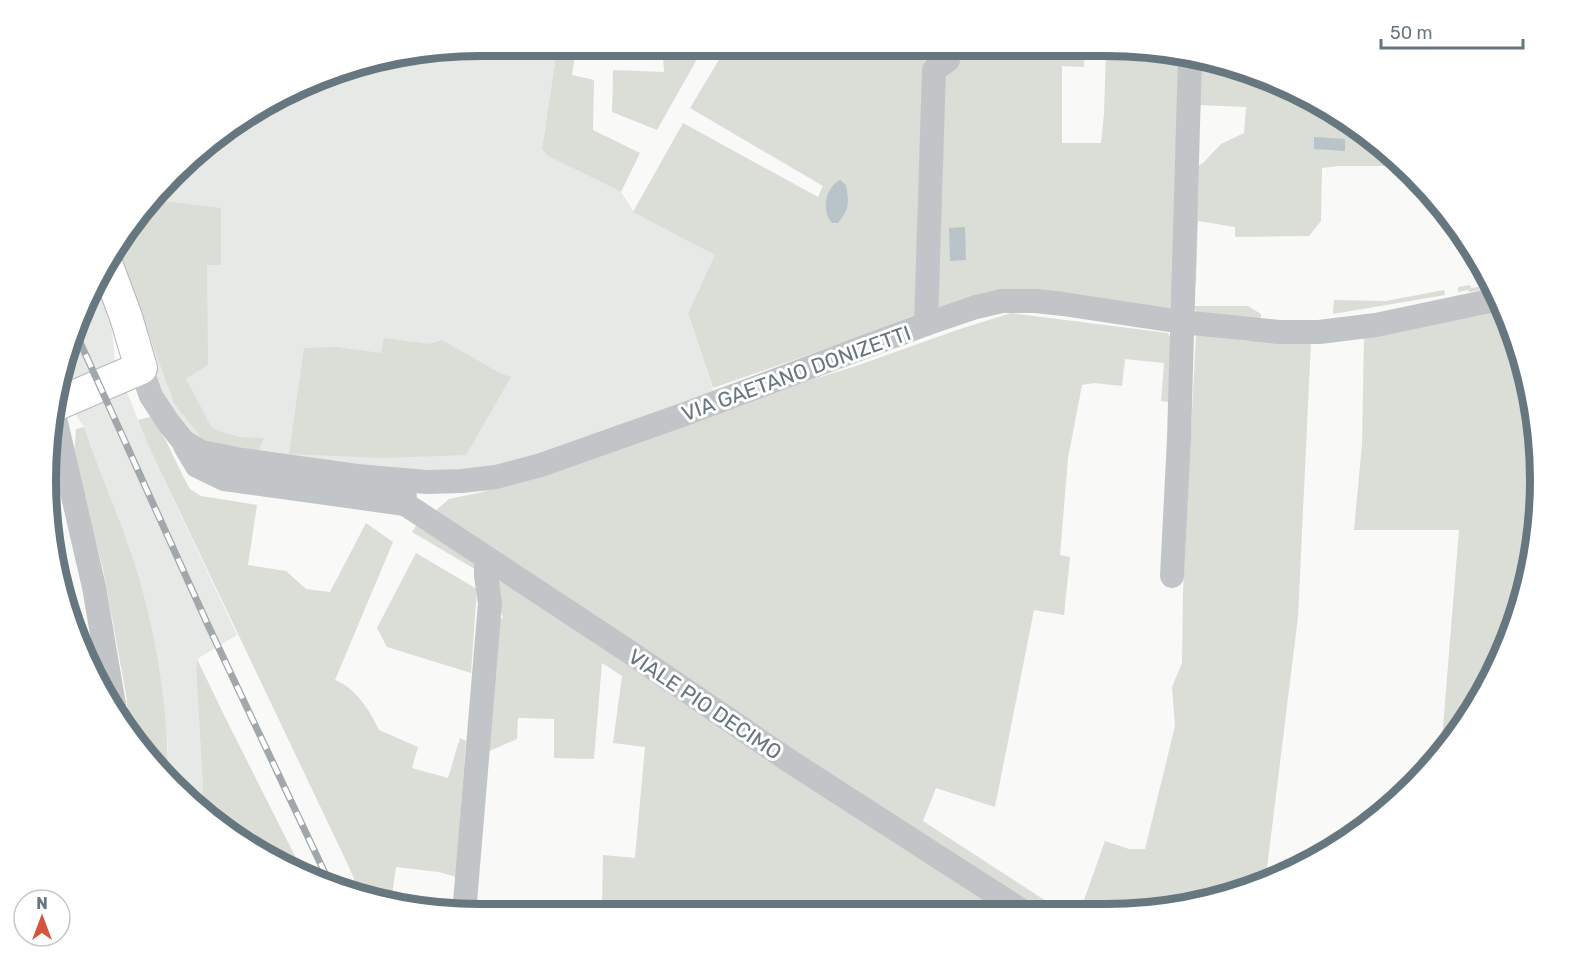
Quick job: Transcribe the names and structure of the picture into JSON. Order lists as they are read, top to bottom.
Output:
{
  "streets": {
    "street": ["VIA GAETANO DONIZETTI", "VIALE PIO DECIMO"]
  },
  "scale_bar": "50 m",
  "north": "top"
}
